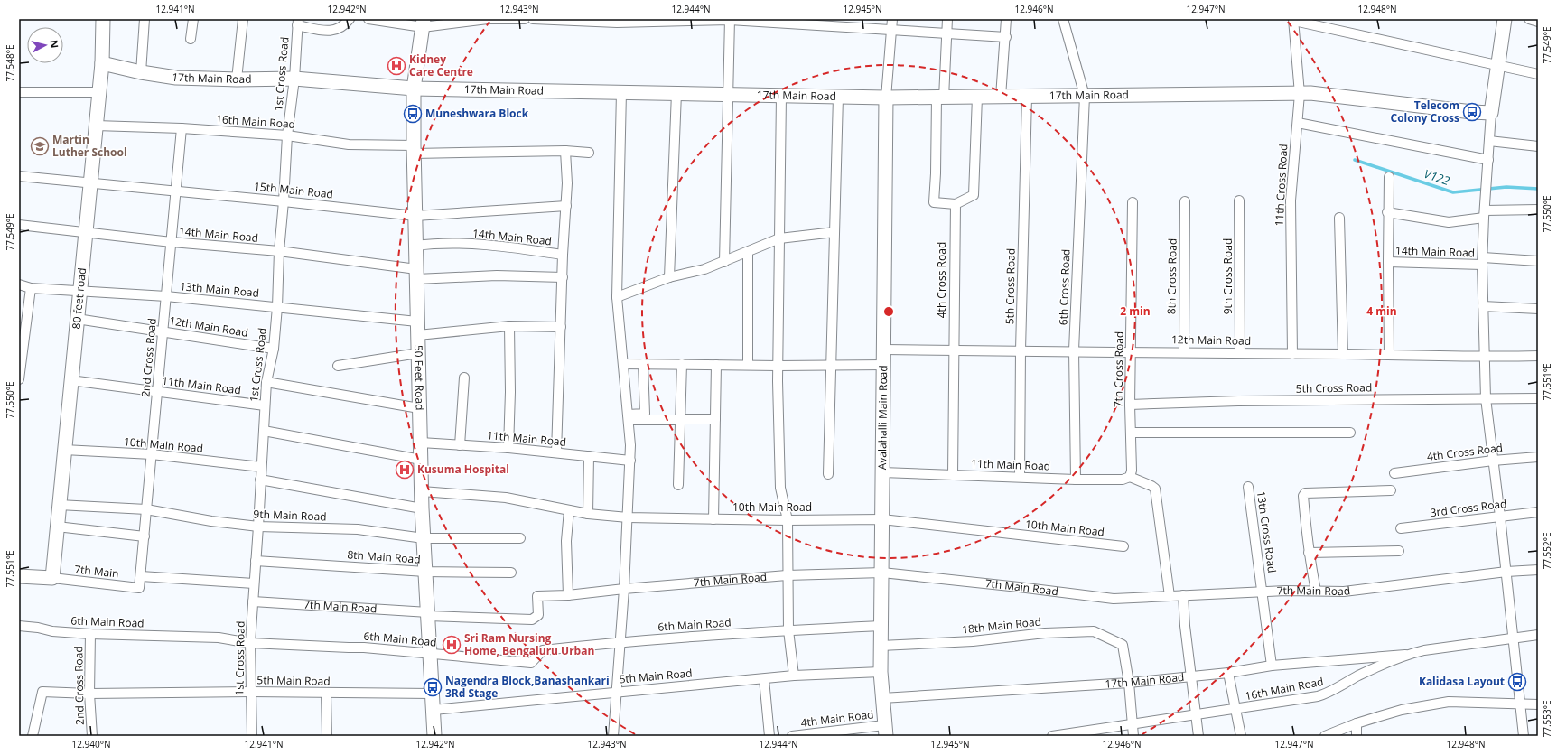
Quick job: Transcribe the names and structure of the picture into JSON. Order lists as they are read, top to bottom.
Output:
{
  "streets": {
    "street": [
      "1st Cross Road",
      "17th Main Road",
      "16th Main Road",
      "11th Cross Road",
      "15th Main Road",
      "14th Main Road",
      "8th Cross Road",
      "9th Cross Road",
      "4th Cross Road",
      "5th Cross Road",
      "6th Cross Road",
      "13th Main Road",
      "80 feet road",
      "12th Main Road",
      "2nd Cross Road",
      "7th Cross Road",
      "50 Feet Road",
      "11th Main Road",
      "Avalahalli Main Road",
      "10th Main Road",
      "3rd Cross Road",
      "9th Main Road",
      "13th Cross Road",
      "8th Main Road",
      "7th Main",
      "7th Main Road",
      "6th Main Road",
      "18th Main Road",
      "5th Main Road",
      "4th Main Road"
    ]
  },
  "crossings": [
    ["1st Cross Road", "17th Main Road"],
    ["1st Cross Road", "16th Main Road"],
    ["1st Cross Road", "15th Main Road"],
    ["1st Cross Road", "14th Main Road"],
    ["1st Cross Road", "13th Main Road"],
    ["1st Cross Road", "12th Main Road"],
    ["1st Cross Road", "11th Main Road"],
    ["1st Cross Road", "10th Main Road"],
    ["1st Cross Road", "9th Main Road"],
    ["1st Cross Road", "8th Main Road"],
    ["1st Cross Road", "7th Main Road"],
    ["1st Cross Road", "6th Main Road"],
    ["1st Cross Road", "5th Main Road"],
    ["17th Main Road", "16th Main Road"],
    ["17th Main Road", "11th Cross Road"],
    ["17th Main Road", "5th Cross Road"],
    ["17th Main Road", "6th Cross Road"],
    ["17th Main Road", "80 feet road"],
    ["17th Main Road", "50 Feet Road"],
    ["17th Main Road", "Avalahalli Main Road"],
    ["17th Main Road", "13th Cross Road"],
    ["17th Main Road", "18th Main Road"],
    ["16th Main Road", "80 feet road"],
    ["16th Main Road", "2nd Cross Road"],
    ["16th Main Road", "50 Feet Road"],
    ["11th Cross Road", "12th Main Road"],
    ["15th Main Road", "80 feet road"],
    ["15th Main Road", "2nd Cross Road"],
    ["15th Main Road", "50 Feet Road"],
    ["14th Main Road", "80 feet road"],
    ["14th Main Road", "2nd Cross Road"],
    ["14th Main Road", "50 Feet Road"],
    ["8th Cross Road", "12th Main Road"],
    ["9th Cross Road", "12th Main Road"],
    ["4th Cross Road", "12th Main Road"],
    ["4th Cross Road", "11th Main Road"],
    ["5th Cross Road", "12th Main Road"],
    ["5th Cross Road", "7th Cross Road"],
    ["5th Cross Road", "11th Main Road"],
    ["6th Cross Road", "12th Main Road"],
    ["6th Cross Road", "11th Main Road"],
    ["13th Main Road", "80 feet road"],
    ["13th Main Road", "2nd Cross Road"],
    ["13th Main Road", "50 Feet Road"],
    ["80 feet road", "12th Main Road"],
    ["80 feet road", "11th Main Road"],
    ["80 feet road", "10th Main Road"],
    ["80 feet road", "9th Main Road"],
    ["80 feet road", "7th Main"],
    ["12th Main Road", "2nd Cross Road"],
    ["12th Main Road", "7th Cross Road"],
    ["12th Main Road", "Avalahalli Main Road"],
    ["2nd Cross Road", "11th Main Road"],
    ["2nd Cross Road", "10th Main Road"],
    ["2nd Cross Road", "9th Main Road"],
    ["2nd Cross Road", "7th Main"],
    ["2nd Cross Road", "6th Main Road"],
    ["2nd Cross Road", "5th Main Road"],
    ["7th Cross Road", "11th Main Road"],
    ["50 Feet Road", "11th Main Road"],
    ["50 Feet Road", "10th Main Road"],
    ["50 Feet Road", "9th Main Road"],
    ["50 Feet Road", "8th Main Road"],
    ["50 Feet Road", "7th Main Road"],
    ["50 Feet Road", "6th Main Road"],
    ["50 Feet Road", "5th Main Road"],
    ["11th Main Road", "Avalahalli Main Road"],
    ["Avalahalli Main Road", "10th Main Road"],
    ["Avalahalli Main Road", "7th Main Road"],
    ["Avalahalli Main Road", "6th Main Road"],
    ["Avalahalli Main Road", "18th Main Road"],
    ["Avalahalli Main Road", "5th Main Road"],
    ["Avalahalli Main Road", "4th Main Road"],
    ["13th Cross Road", "7th Main Road"]
  ],
  "water": ["V122"],
  "places": {
    "hospital": ["Kidney Care Centre", "Kusuma Hospital", "Sri Ram Nursing Home, Bengaluru Urban"],
    "bus stop": [
      "Telecom Colony Cross",
      "Muneshwara Block",
      "Kalidasa Layout",
      "Nagendra Block,Banashankari 3Rd Stage"
    ],
    "school or university": ["Martin Luther School"]
  },
  "north": "right",
  "coordinates": [
    "12.941°N",
    "12.942°N",
    "12.943°N",
    "12.944°N",
    "12.945°N",
    "12.946°N",
    "12.947°N",
    "12.948°N",
    "77.549°E",
    "77.548°E",
    "77.550°E",
    "77.551°E",
    "77.552°E",
    "77.553°E",
    "12.940°N"
  ],
  "rings": ["2 min", "4 min"]
}
